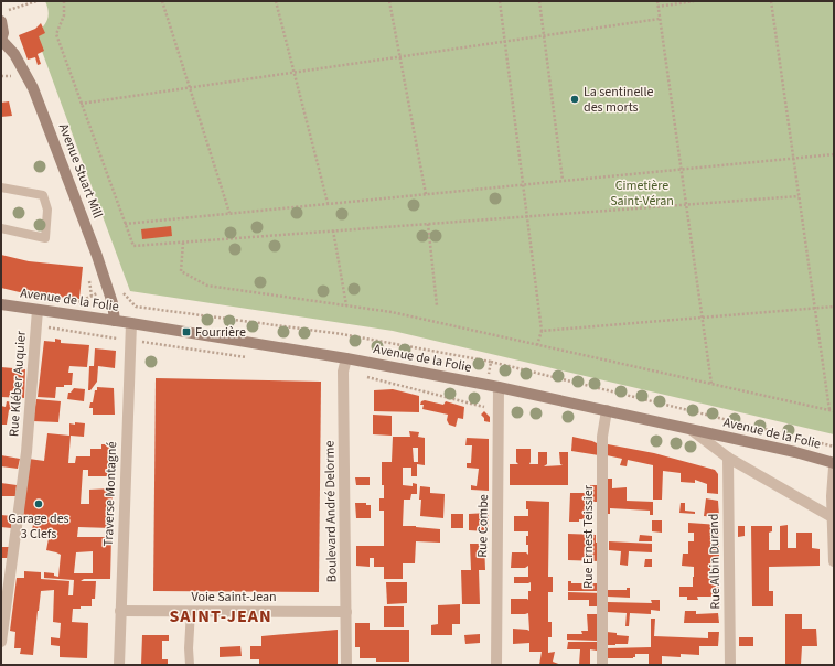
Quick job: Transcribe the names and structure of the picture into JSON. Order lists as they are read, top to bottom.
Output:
{
  "streets": {
    "main road": ["Avenue Stuart Mill", "Avenue de la Folie"],
    "street": [
      "Rue Kléber Auquier",
      "Traverse Montagné",
      "Boulevard André Delorme",
      "Rue Combe",
      "Rue Ernest Teissier",
      "Rue Albin Durand",
      "Voie Saint-Jean"
    ]
  },
  "crossings": [
    ["Avenue Stuart Mill", "Avenue de la Folie"],
    ["Avenue de la Folie", "Rue Kléber Auquier"],
    ["Avenue de la Folie", "Traverse Montagné"],
    ["Avenue de la Folie", "Boulevard André Delorme"],
    ["Avenue de la Folie", "Rue Combe"],
    ["Avenue de la Folie", "Rue Ernest Teissier"],
    ["Traverse Montagné", "Voie Saint-Jean"],
    ["Boulevard André Delorme", "Voie Saint-Jean"]
  ],
  "districts": ["SAINT-JEAN"],
  "parks": ["Cimetière Saint-Véran"],
  "places": {
    "other": ["La sentinelle des morts", "Garage des 3 Clefs"],
    "transit": ["Fourrière"]
  }
}
